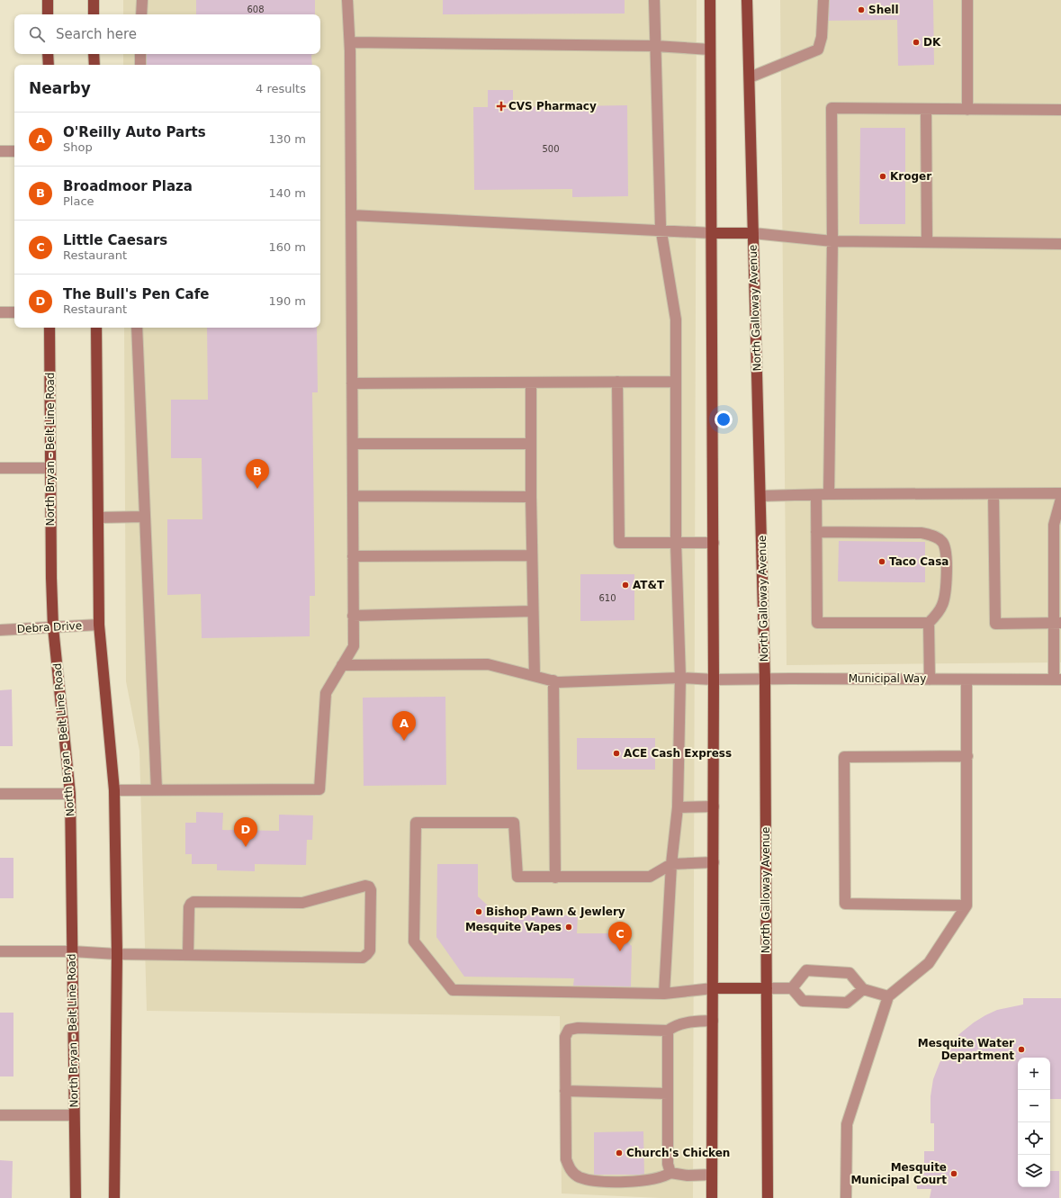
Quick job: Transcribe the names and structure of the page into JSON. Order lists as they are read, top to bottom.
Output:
{
  "streets": {
    "main road": ["North Galloway Avenue", "North Bryan - Belt Line Road"],
    "street": ["Debra Drive", "Municipal Way"]
  },
  "crossings": [
    ["North Galloway Avenue", "Municipal Way"],
    ["North Bryan - Belt Line Road", "Debra Drive"]
  ],
  "places": {
    "other": [
      "Shell",
      "DK",
      "Kroger",
      "Taco Casa",
      "AT&T",
      "ACE Cash Express",
      "Bishop Pawn & Jewlery",
      "Mesquite Vapes",
      "Mesquite Water Department",
      "Church's Chicken",
      "Mesquite Municipal Court"
    ],
    "health": ["CVS Pharmacy"]
  },
  "house_numbers": ["608", "500", "610"],
  "page": {
    "search": "Search here",
    "heading": ["Nearby", "4 results"],
    "list": [
      {
        "mark": "A",
        "name": "O'Reilly Auto Parts",
        "note": "Shop",
        "value": "130 m"
      },
      {
        "mark": "B",
        "name": "Broadmoor Plaza",
        "note": "Place",
        "value": "140 m"
      },
      {
        "mark": "C",
        "name": "Little Caesars",
        "note": "Restaurant",
        "value": "160 m"
      },
      {
        "mark": "D",
        "name": "The Bull's Pen Cafe",
        "note": "Restaurant",
        "value": "190 m"
      }
    ],
    "pins": [
      "B",
      "A",
      "D",
      "C"
    ],
    "map_buttons": ["+", "−"]
  }
}
